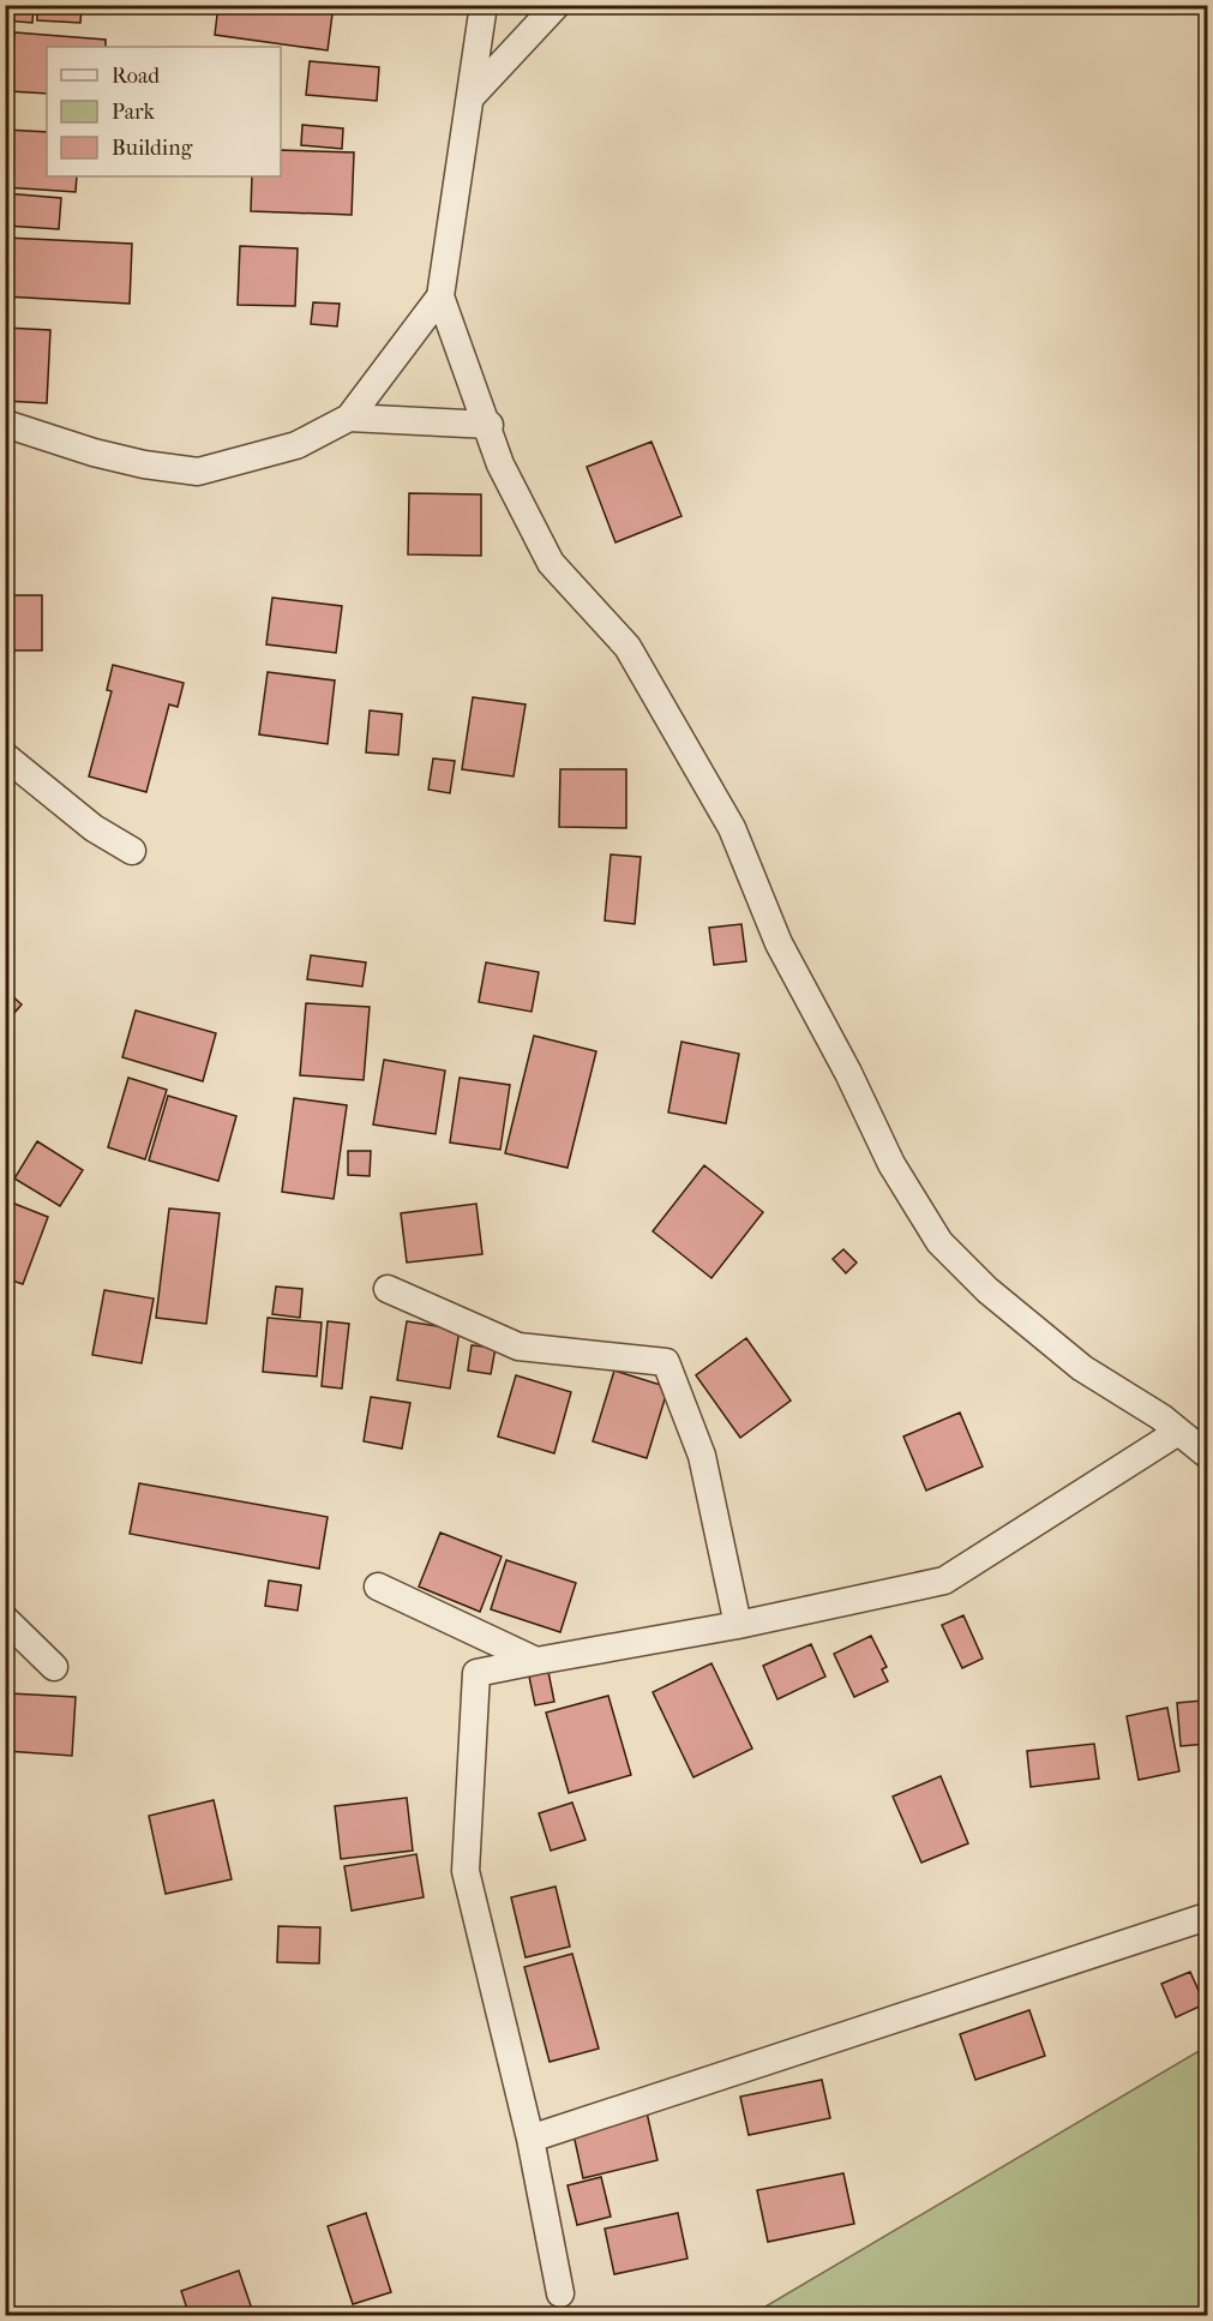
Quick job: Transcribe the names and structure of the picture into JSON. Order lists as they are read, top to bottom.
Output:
{
  "legend": ["Road", "Park", "Building"]
}
